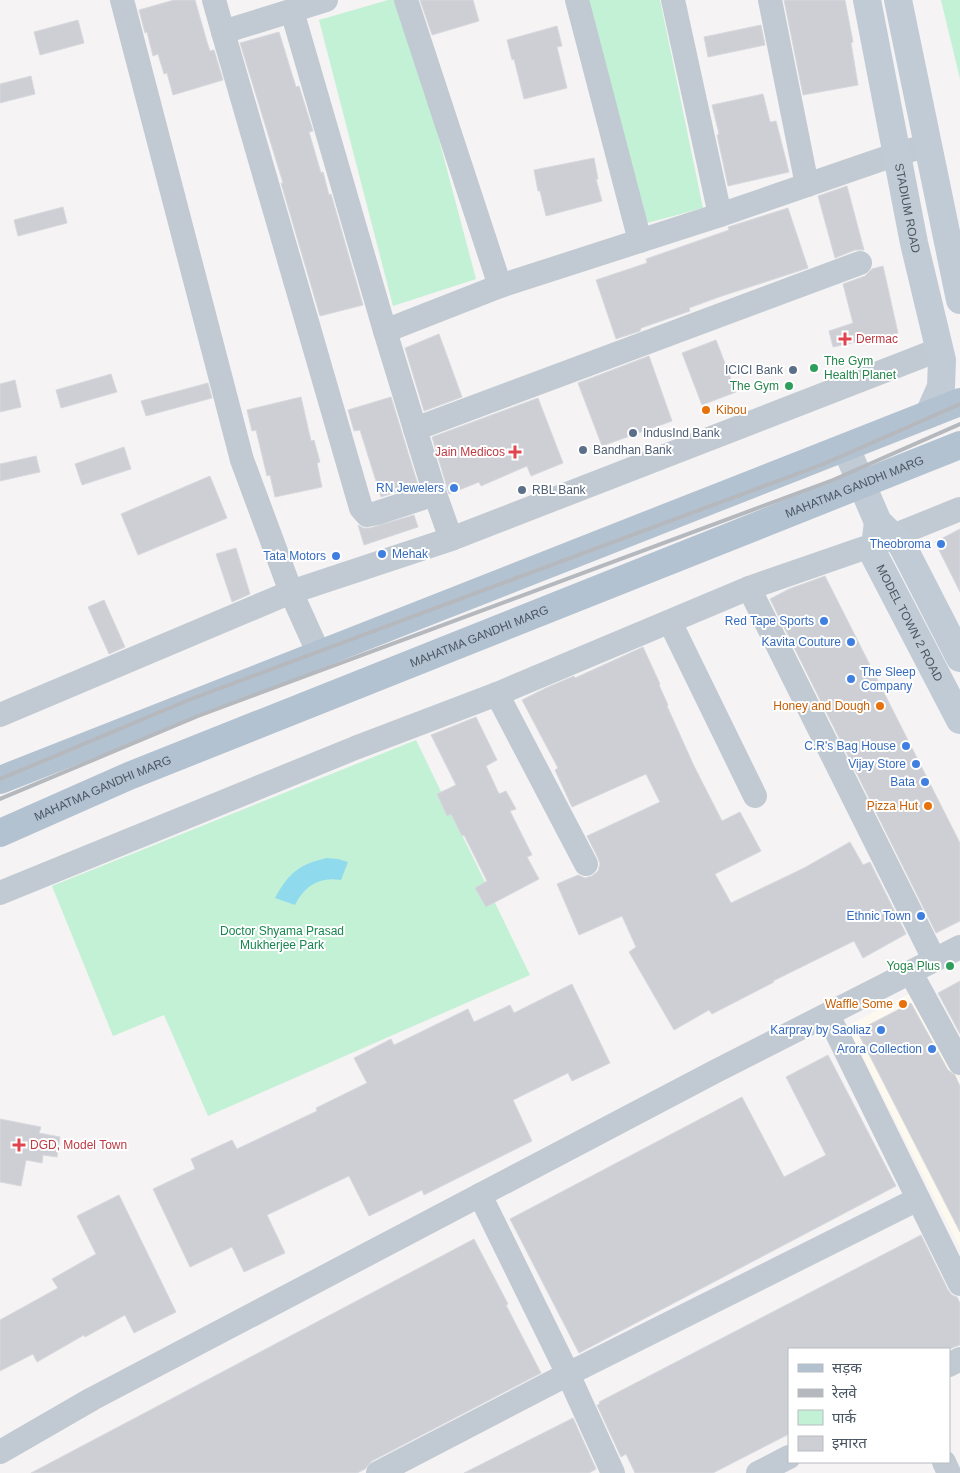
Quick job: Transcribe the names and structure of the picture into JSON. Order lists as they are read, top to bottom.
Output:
{
  "streets": {
    "main road": ["MAHATMA GANDHI MARG"],
    "street": ["STADIUM ROAD", "MODEL TOWN 2 ROAD"]
  },
  "parks": ["Doctor Shyama Prasad Mukherjee Park"],
  "places": {
    "health": ["Dermac", "Jain Medicos", "DGD, Model Town"],
    "other": [
      "The Gym Health Planet",
      "ICICI Bank",
      "The Gym",
      "Kibou",
      "IndusInd Bank",
      "Bandhan Bank",
      "RN Jewelers",
      "RBL Bank",
      "Theobroma",
      "Mehak",
      "Tata Motors",
      "Red Tape Sports",
      "Kavita Couture",
      "The Sleep Company",
      "Honey and Dough",
      "C.R's Bag House",
      "Vijay Store",
      "Bata",
      "Pizza Hut",
      "Ethnic Town",
      "Yoga Plus",
      "Waffle Some",
      "Karpray by Saoliaz",
      "Arora Collection"
    ]
  },
  "legend": [
    "सड़क",
    "रेलवे",
    "पार्क",
    "इमारत"
  ]
}
